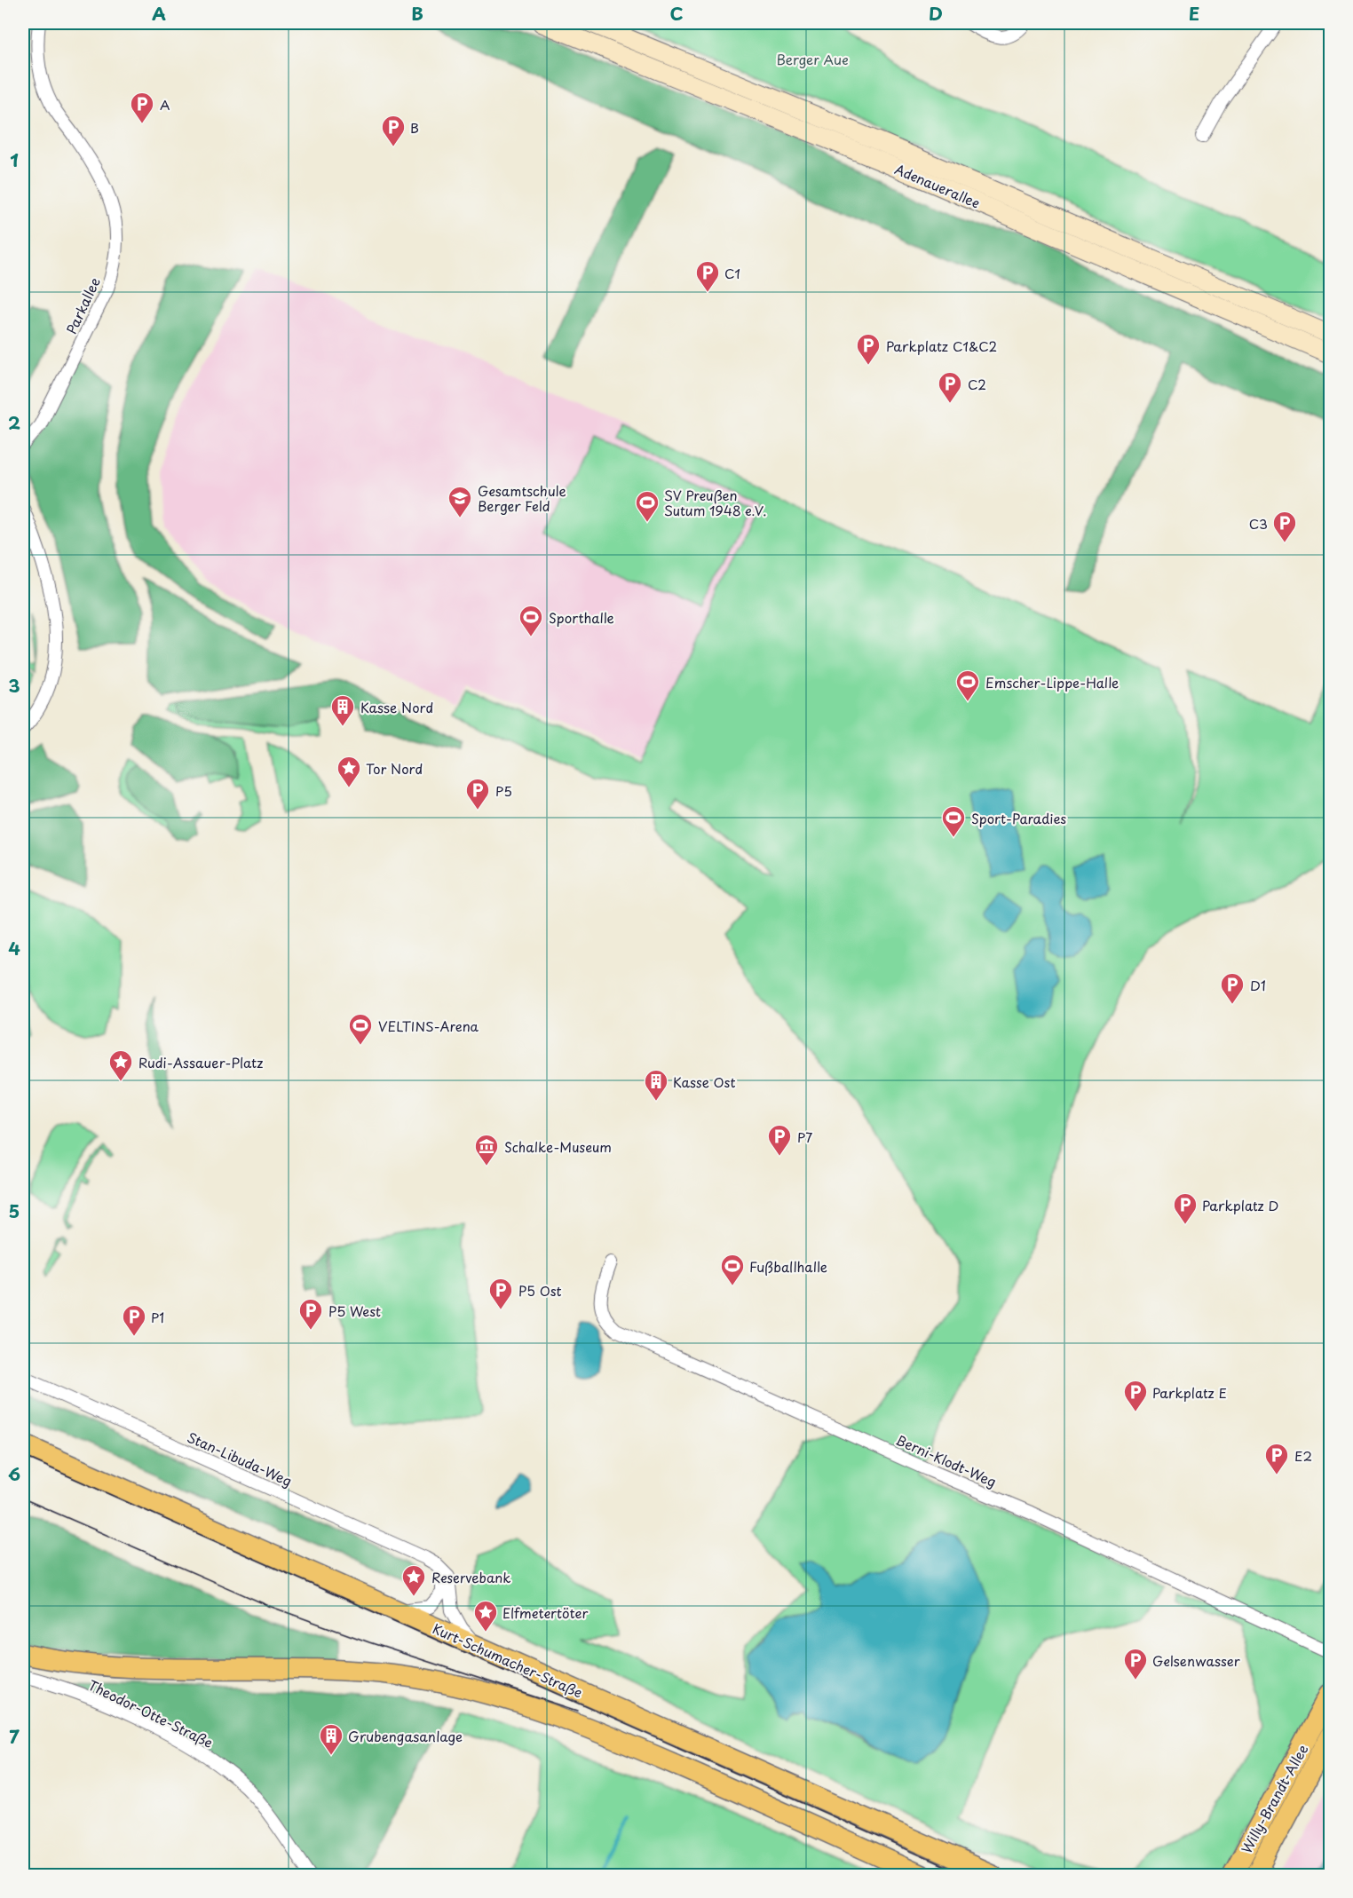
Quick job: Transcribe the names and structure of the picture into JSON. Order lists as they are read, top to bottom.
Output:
{
  "streets": {
    "main road": ["Adenauerallee", "Kurt-Schumacher-Straße", "Willy-Brandt-Allee"],
    "street": [
      "Parkallee",
      "Stan-Libuda-Weg",
      "Berni-Klodt-Weg",
      "Theodor-Otte-Straße"
    ]
  },
  "parks": ["Berger Aue"],
  "places": {
    "parking": [
      "A",
      "B",
      "C1",
      "Parkplatz C1&C2",
      "C2",
      "C3",
      "P5",
      "D1",
      "P7",
      "Parkplatz D",
      "P5 Ost",
      "P5 West",
      "P1",
      "Parkplatz E",
      "E2",
      "Gelsenwasser"
    ],
    "school or university": ["Gesamtschule Berger Feld"],
    "sports": [
      "SV Preußen Sutum 1948 e.V.",
      "Sporthalle",
      "Emscher-Lippe-Halle",
      "Sport-Paradies",
      "VELTINS-Arena",
      "Fußballhalle"
    ],
    "building": ["Kasse Nord", "Kasse Ost", "Grubengasanlage"],
    "place": [
      "Tor Nord",
      "Rudi-Assauer-Platz",
      "Reservebank",
      "Elfmetertöter"
    ],
    "museum": ["Schalke-Museum"]
  },
  "grid": {
    "columns": [
      "A",
      "B",
      "C",
      "D",
      "E"
    ],
    "rows": [
      "1",
      "2",
      "3",
      "4",
      "5",
      "6",
      "7"
    ]
  }
}
